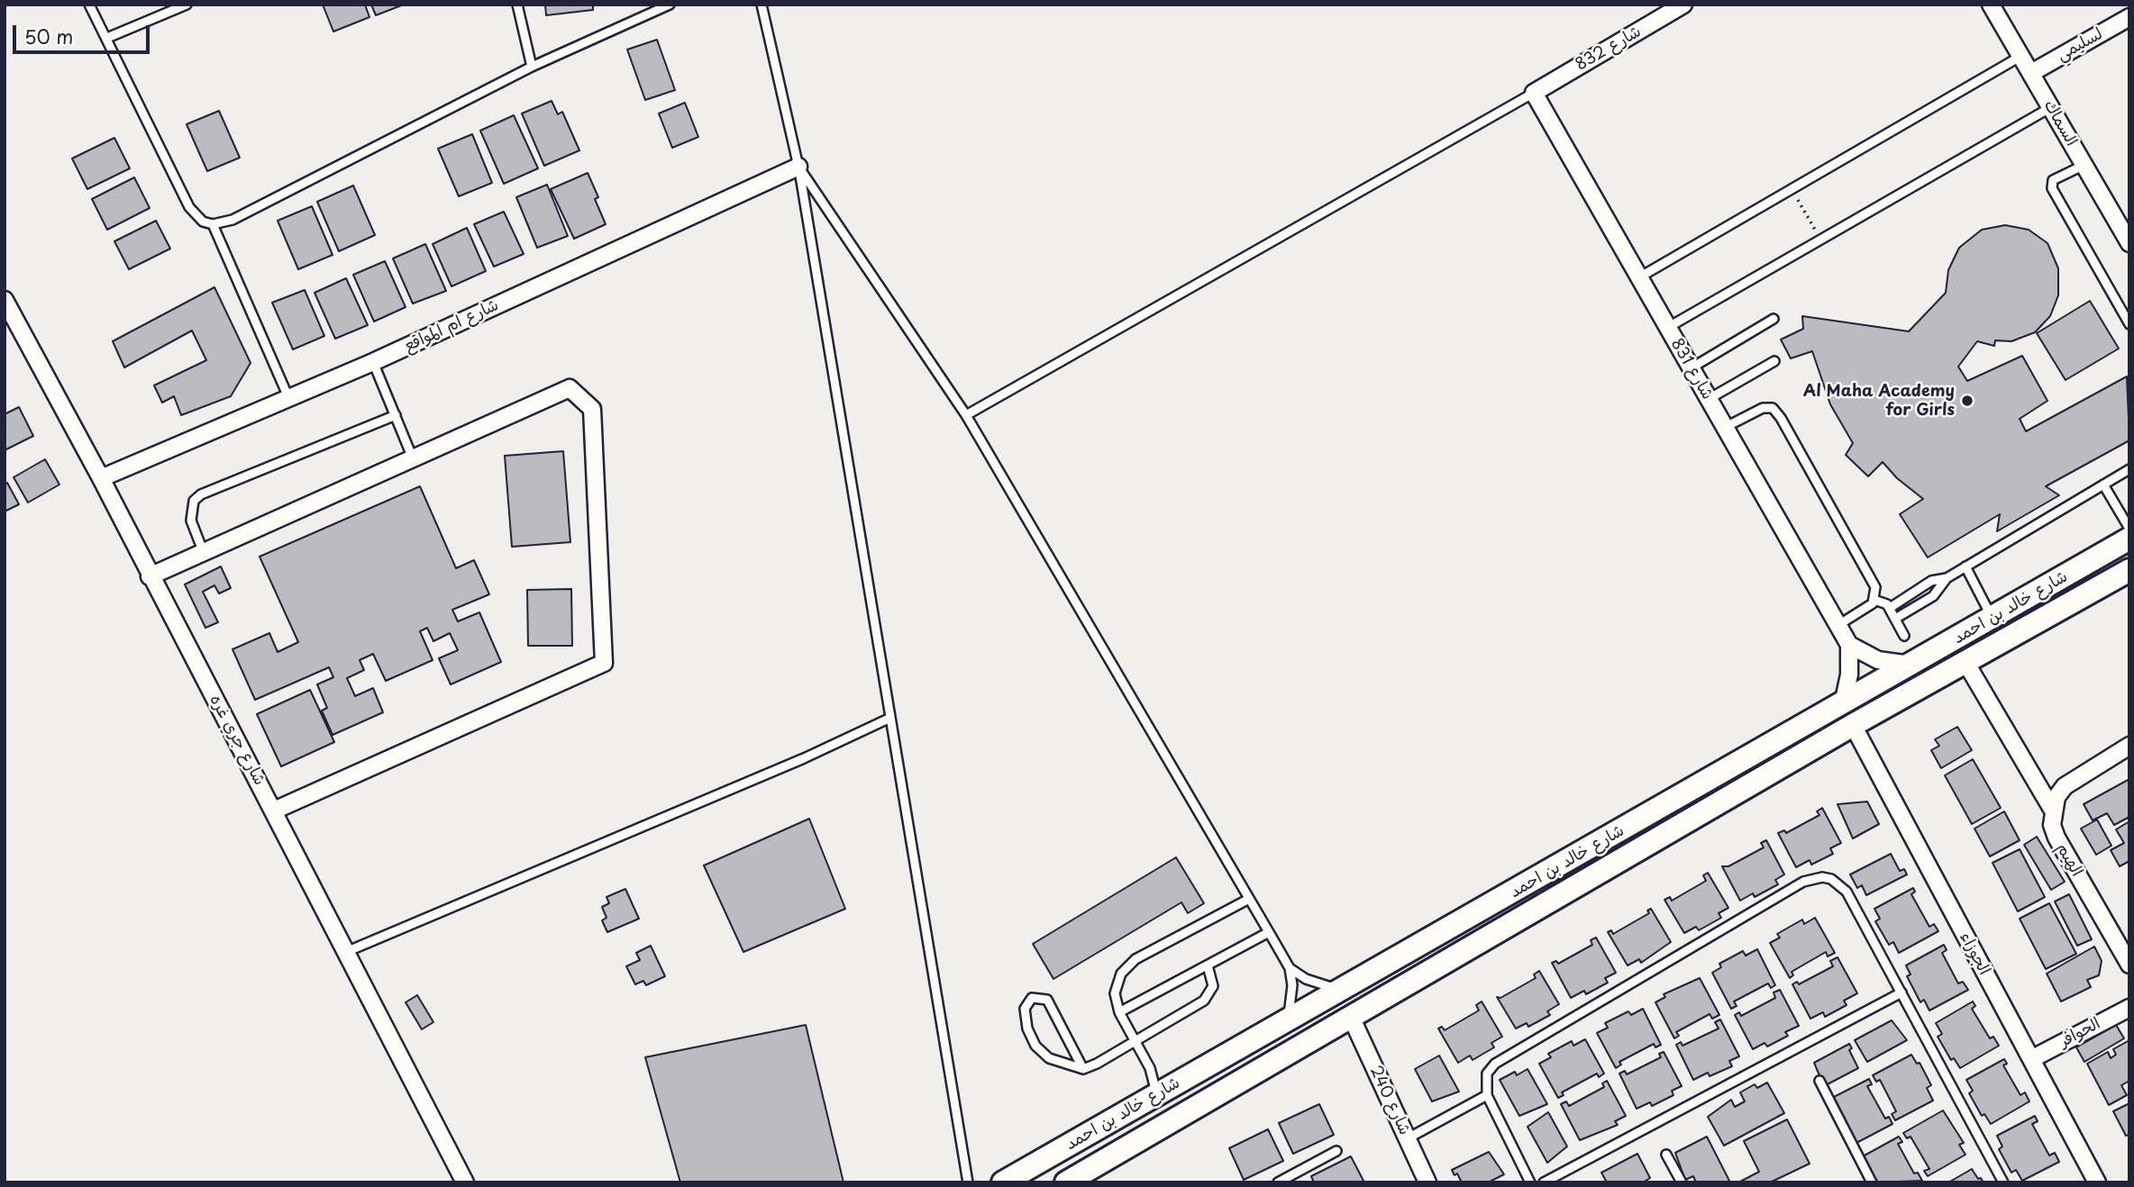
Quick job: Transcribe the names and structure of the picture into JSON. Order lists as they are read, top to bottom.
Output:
{
  "streets": {
    "main road": ["شارع خالد بن احمد"],
    "street": [
      "لسليمي",
      "شارع 832",
      "السماك",
      "شارع ام المواقع",
      "شارع 831",
      "شارع جري غره",
      "الهيم",
      "الجوزاء",
      "الحوافر",
      "شارع 240"
    ]
  },
  "crossings": [
    ["لسليمي", "السماك"],
    ["شارع 832", "شارع 831"],
    ["شارع ام المواقع", "شارع جري غره"],
    ["شارع 831", "شارع خالد بن احمد"],
    ["شارع خالد بن احمد", "الهيم"],
    ["شارع خالد بن احمد", "الجوزاء"],
    ["شارع خالد بن احمد", "شارع 240"],
    ["الجوزاء", "الحوافر"]
  ],
  "places": ["Al Maha Academy for Girls"],
  "scale_bar": "50 m"
}
